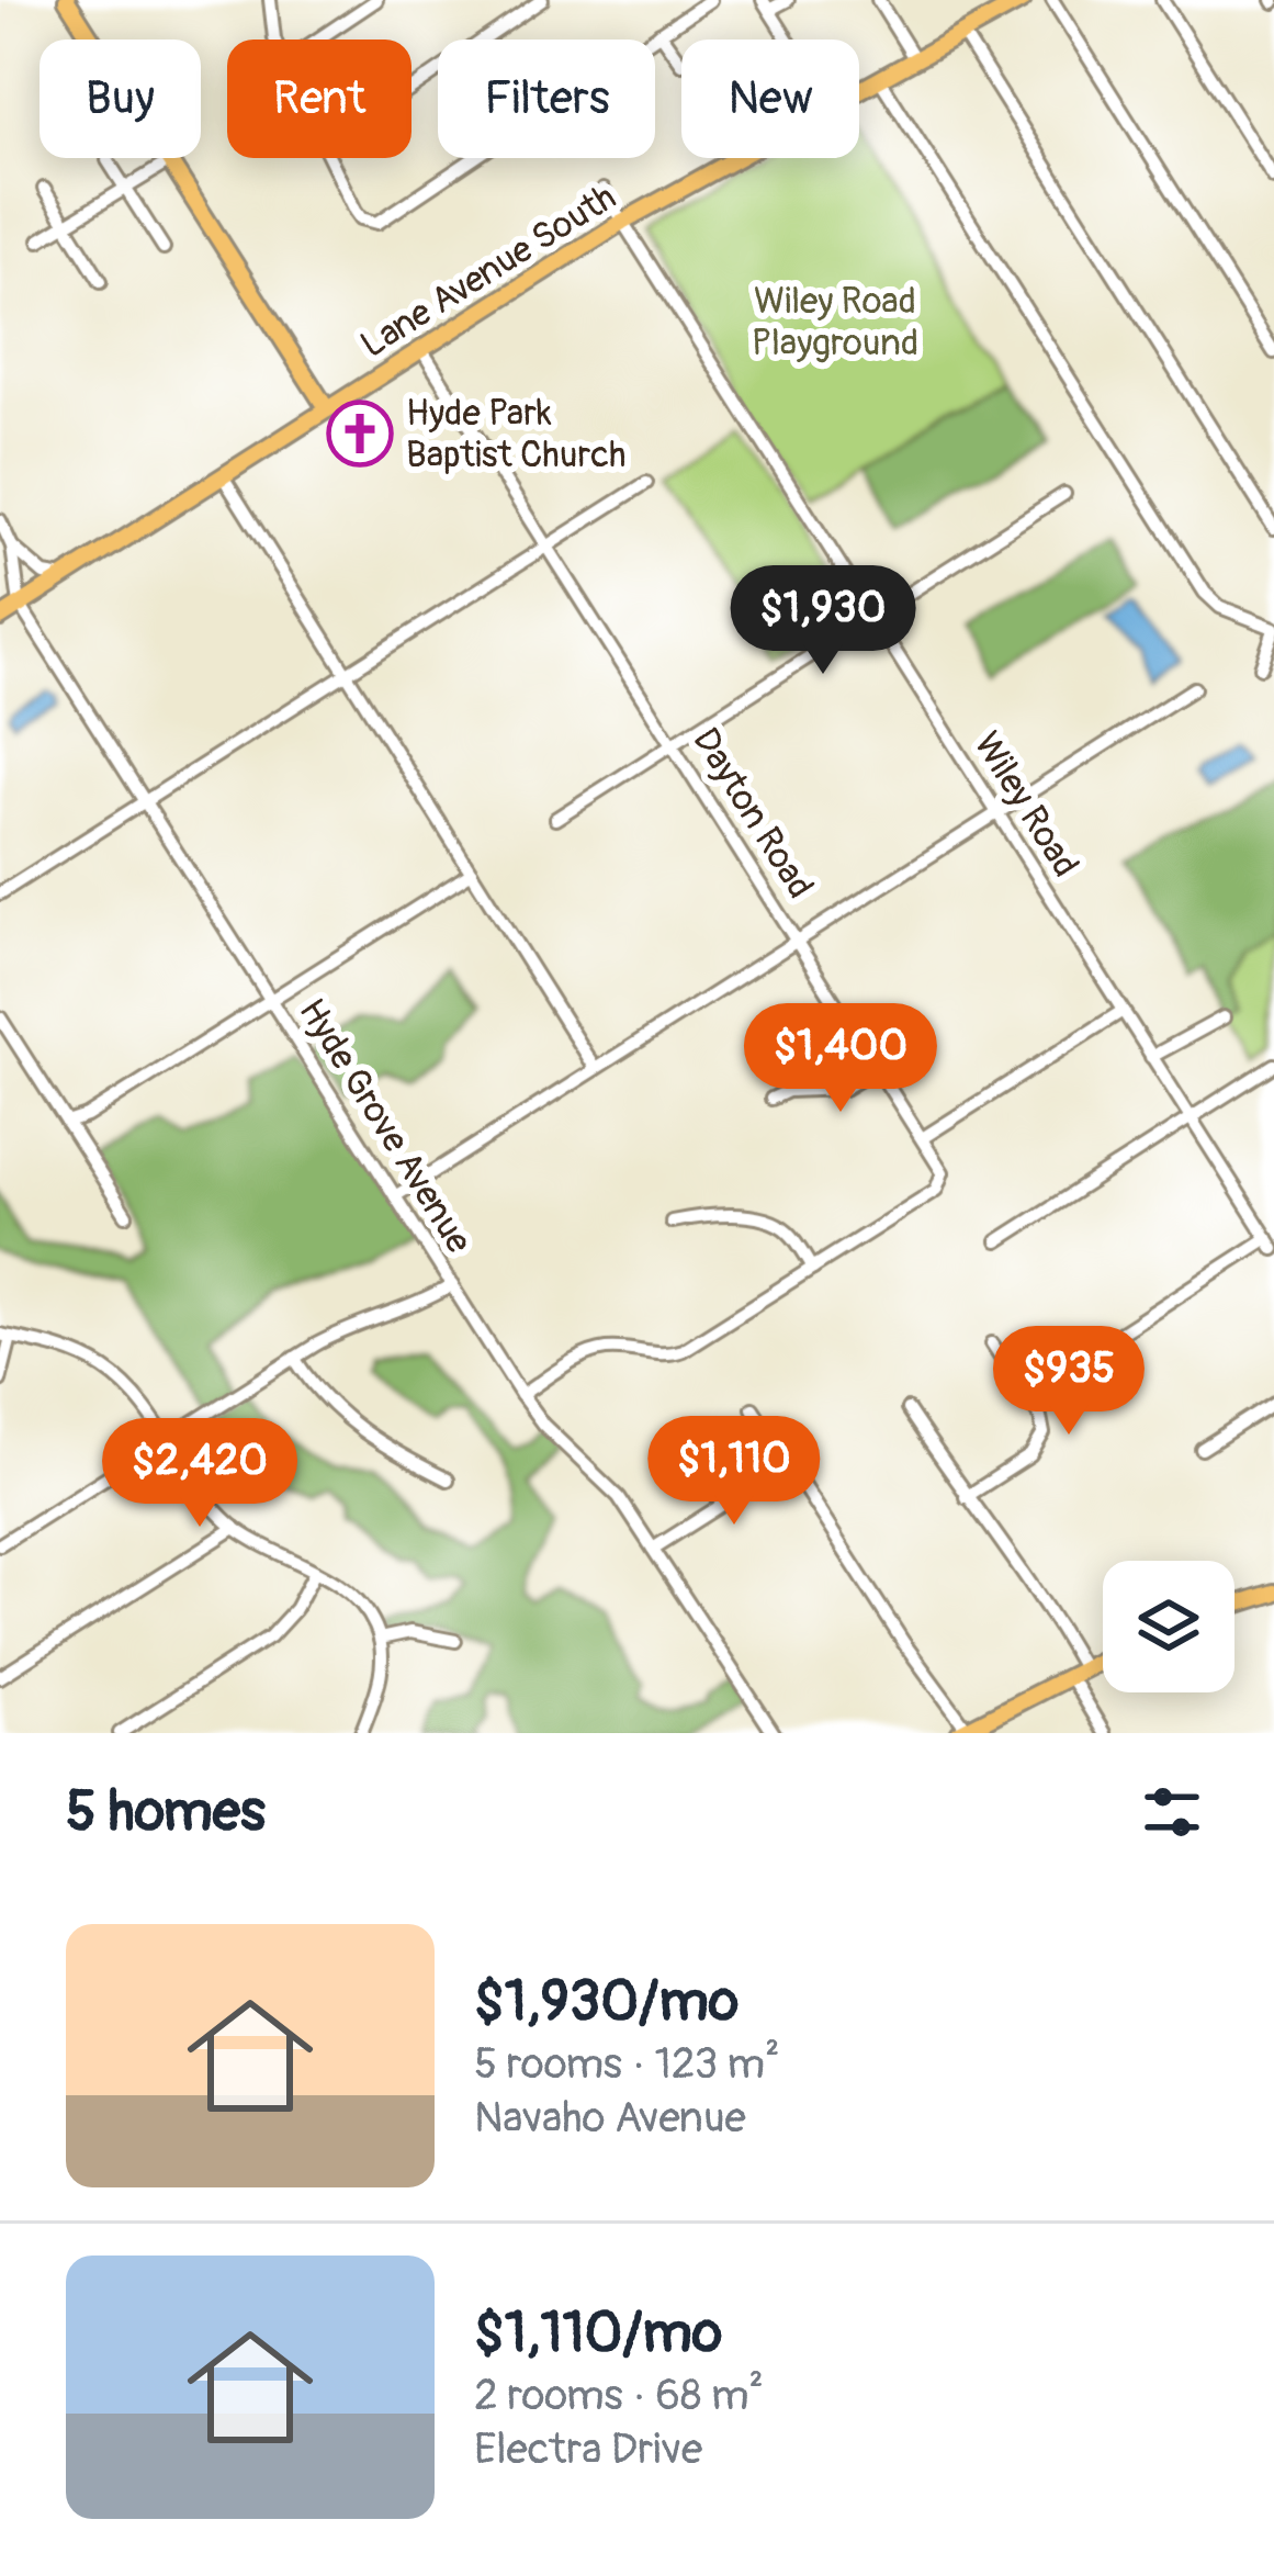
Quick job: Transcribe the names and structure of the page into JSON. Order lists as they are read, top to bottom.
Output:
{
  "streets": {
    "main road": ["Lane Avenue South"],
    "street": ["Wiley Road", "Dayton Road", "Hyde Grove Avenue"]
  },
  "crossings": [
    ["Lane Avenue South", "Wiley Road"],
    ["Lane Avenue South", "Dayton Road"],
    ["Lane Avenue South", "Hyde Grove Avenue"]
  ],
  "parks": ["Wiley Road Playground"],
  "places": {
    "church": ["Hyde Park Baptist Church"]
  },
  "page": {
    "chip": [
      "Buy",
      "Rent",
      "Filters",
      "New"
    ],
    "price": [
      "$1,930",
      "$1,400",
      "$935",
      "$1,110",
      "$2,420"
    ],
    "heading": "5 homes",
    "list": [
      {
        "name": "$1,930/mo",
        "note": "5 rooms · 123 m² · Navaho Avenue"
      },
      {
        "name": "$1,110/mo",
        "note": "2 rooms · 68 m² · Electra Drive"
      }
    ]
  }
}
